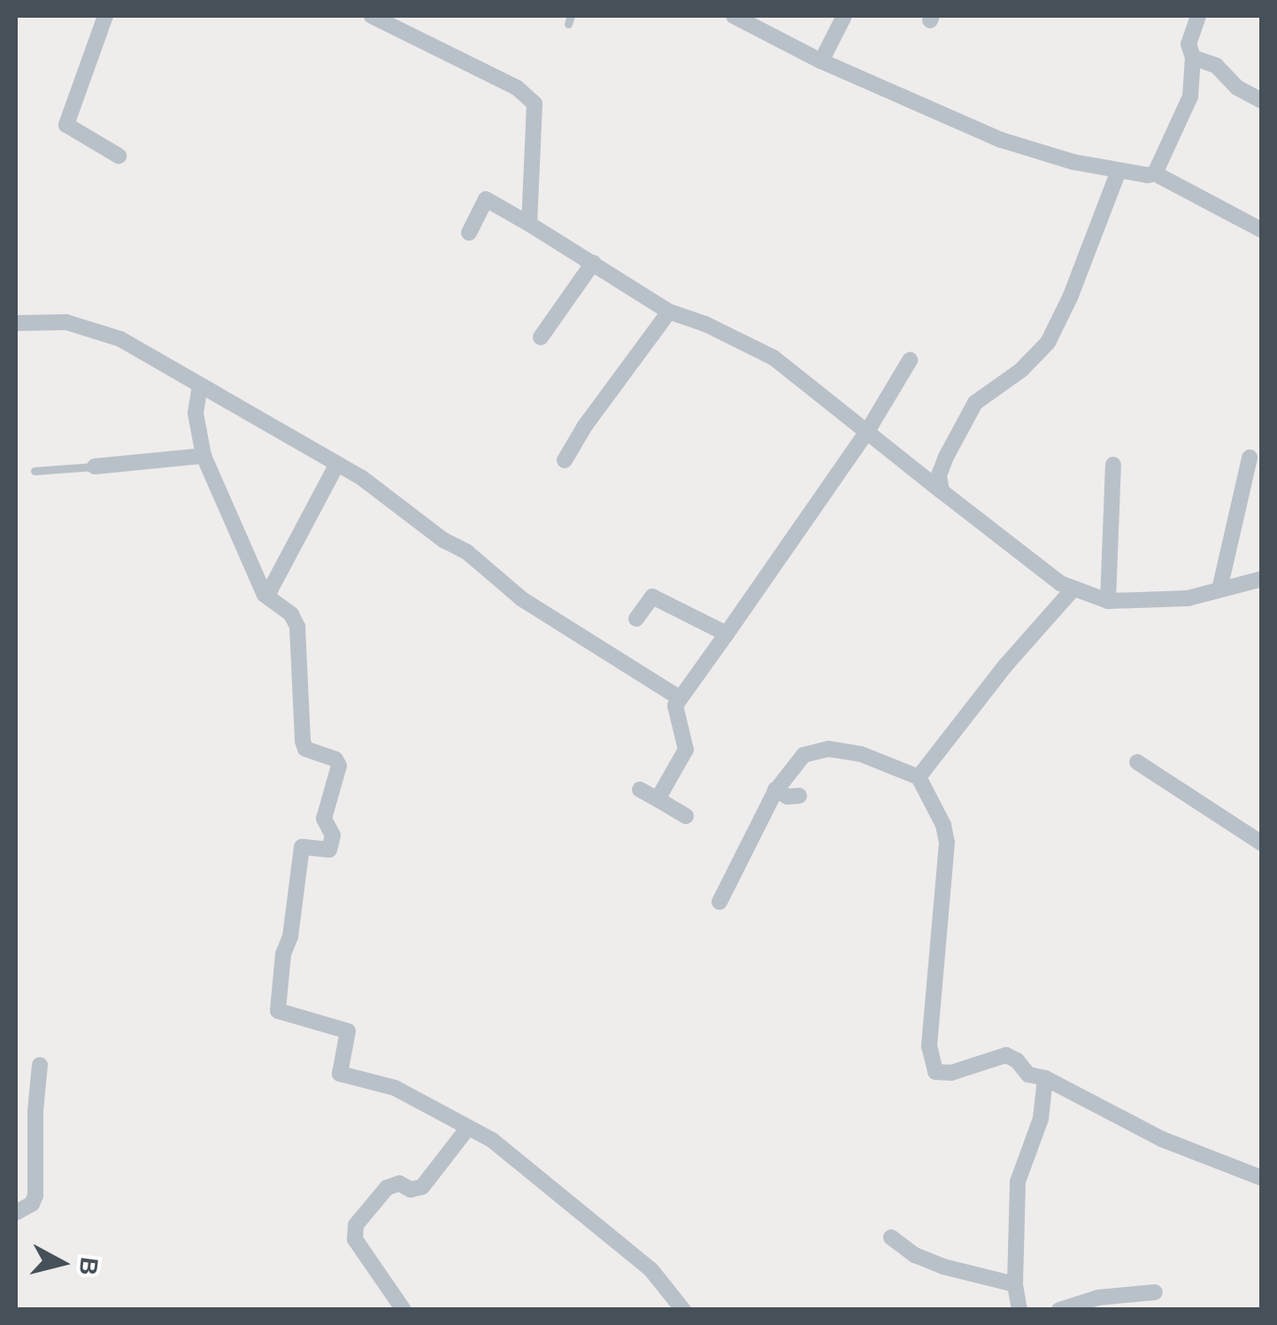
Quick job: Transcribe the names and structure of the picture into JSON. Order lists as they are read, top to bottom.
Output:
{
  "north": "right"
}
